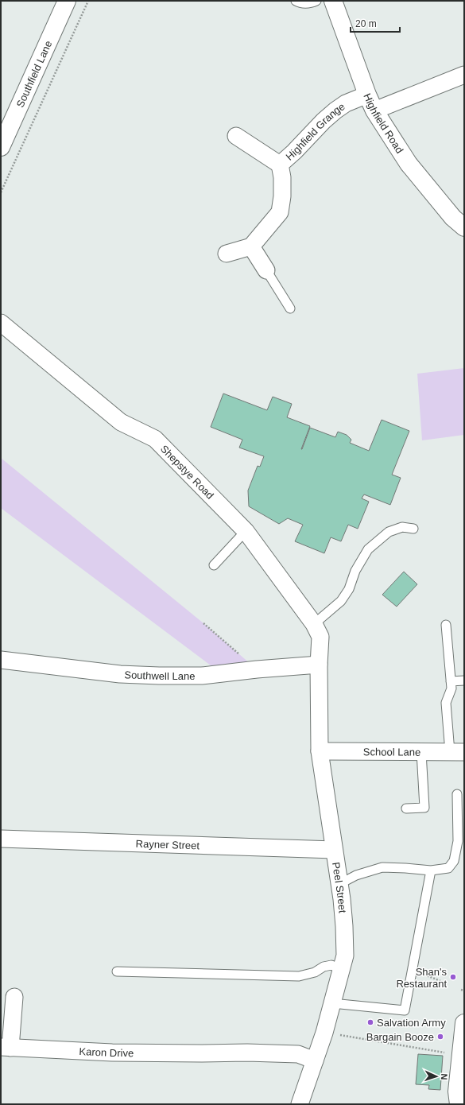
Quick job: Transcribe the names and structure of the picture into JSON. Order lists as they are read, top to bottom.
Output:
{
  "streets": {
    "main road": ["Southfield Lane", "Highfield Road"],
    "street": [
      "Highfield Grange",
      "Shepstye Road",
      "Southwell Lane",
      "School Lane",
      "Rayner Street",
      "Peel Street",
      "Karon Drive"
    ]
  },
  "crossings": [
    ["Highfield Road", "Highfield Grange"],
    ["Shepstye Road", "Southwell Lane"],
    ["Shepstye Road", "Peel Street"],
    ["Southwell Lane", "Peel Street"],
    ["School Lane", "Peel Street"],
    ["Rayner Street", "Peel Street"],
    ["Peel Street", "Karon Drive"]
  ],
  "places": ["Shan's Restaurant", "Salvation Army", "Bargain Booze"],
  "scale_bar": "20 m",
  "north": "right"
}
